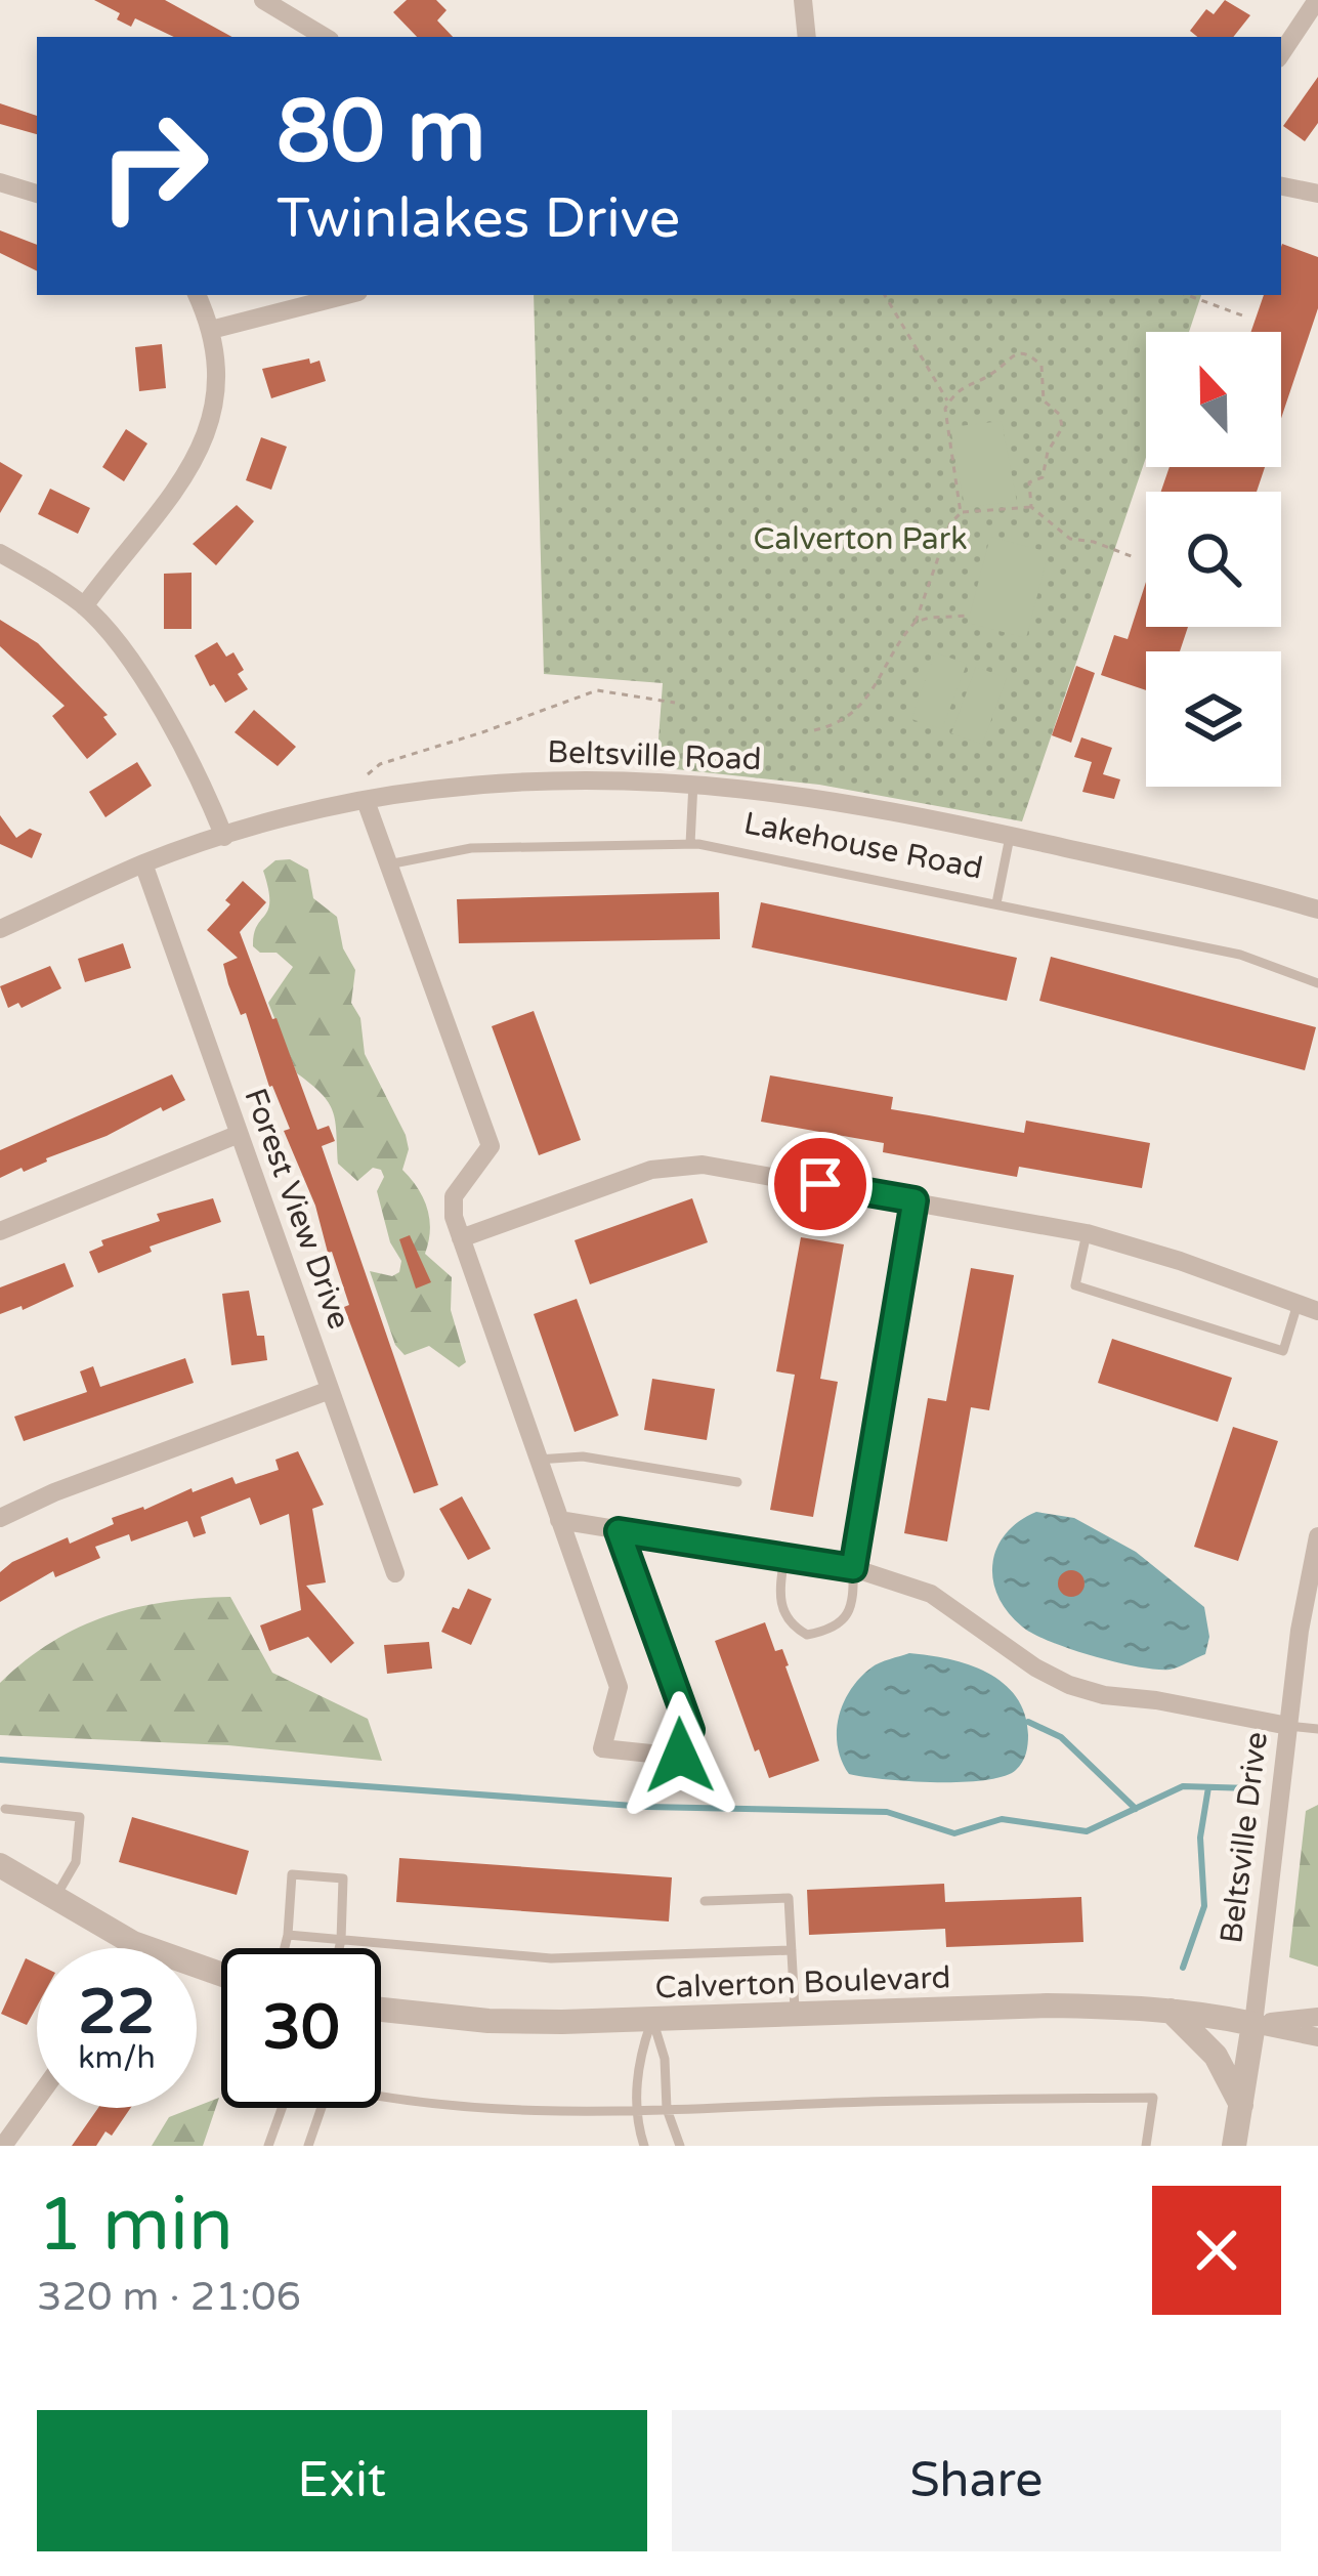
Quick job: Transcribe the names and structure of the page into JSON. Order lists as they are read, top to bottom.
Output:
{
  "streets": {
    "street": [
      "Beltsville Road",
      "Forest View Drive",
      "Beltsville Drive",
      "Calverton Boulevard"
    ],
    "lane": ["Lakehouse Road"]
  },
  "crossings": [
    ["Beltsville Road", "Forest View Drive"],
    ["Beltsville Drive", "Calverton Boulevard"]
  ],
  "parks": ["Calverton Park"],
  "north": "top",
  "page": {
    "turn": ["80 m", "Twinlakes Drive"],
    "speed": "22 km/h",
    "limit": "30",
    "heading": ["1 min", "320 m · 21:06"],
    "buttons": ["Exit", "Share"]
  }
}
